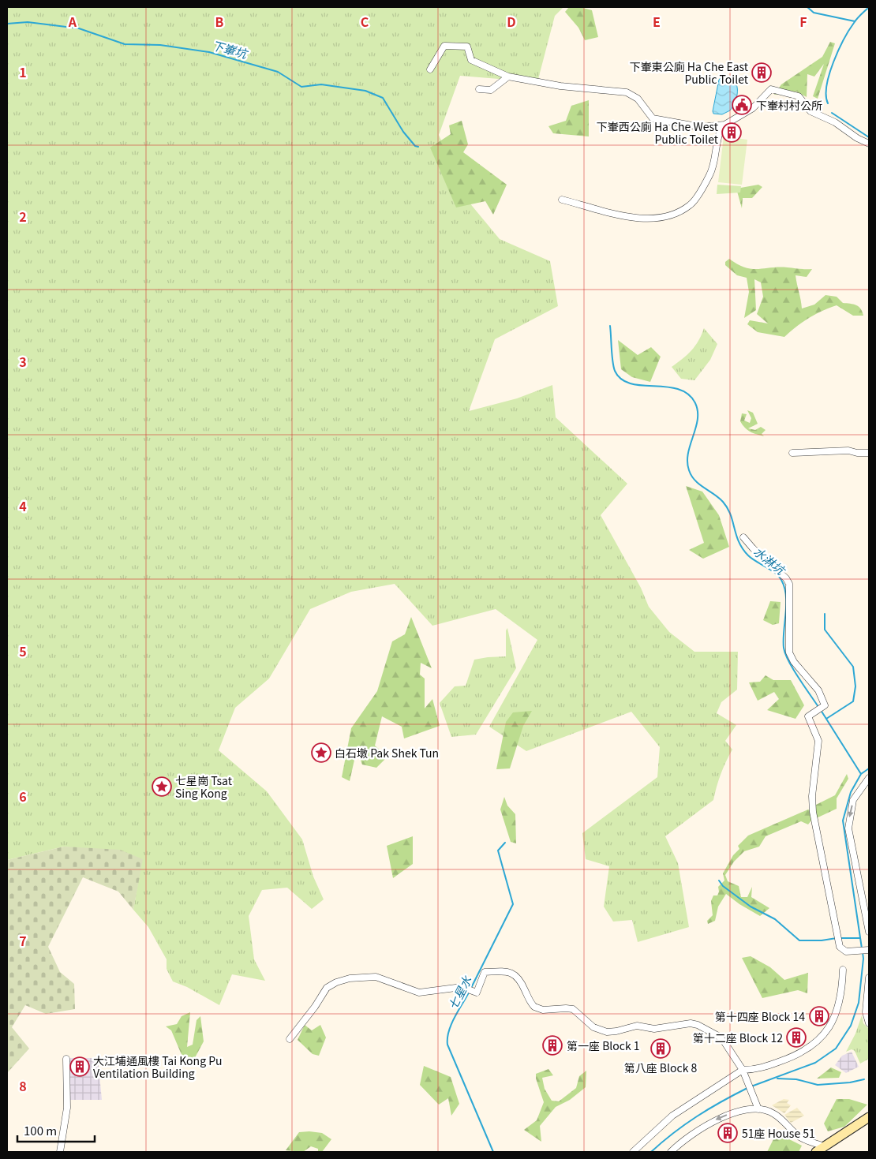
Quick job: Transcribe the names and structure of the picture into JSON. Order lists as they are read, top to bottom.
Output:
{
  "water": ["下輋坑", "水淋坑", "七星水"],
  "places": {
    "building": [
      "下輋東公廁 Ha Che East Public Toilet",
      "下輋西公廁 Ha Che West Public Toilet",
      "第十四座 Block 14",
      "第十二座 Block 12",
      "第一座 Block 1",
      "第八座 Block 8",
      "大江埔通風樓 Tai Kong Pu Ventilation Building",
      "51座 House 51"
    ],
    "public building": ["下輋村村公所"],
    "place": ["白石墩 Pak Shek Tun", "七星崗 Tsat Sing Kong"]
  },
  "scale_bar": "100 m",
  "grid": {
    "columns": [
      "A",
      "B",
      "C",
      "D",
      "E",
      "F"
    ],
    "rows": [
      "1",
      "2",
      "3",
      "4",
      "5",
      "6",
      "7",
      "8"
    ]
  }
}
